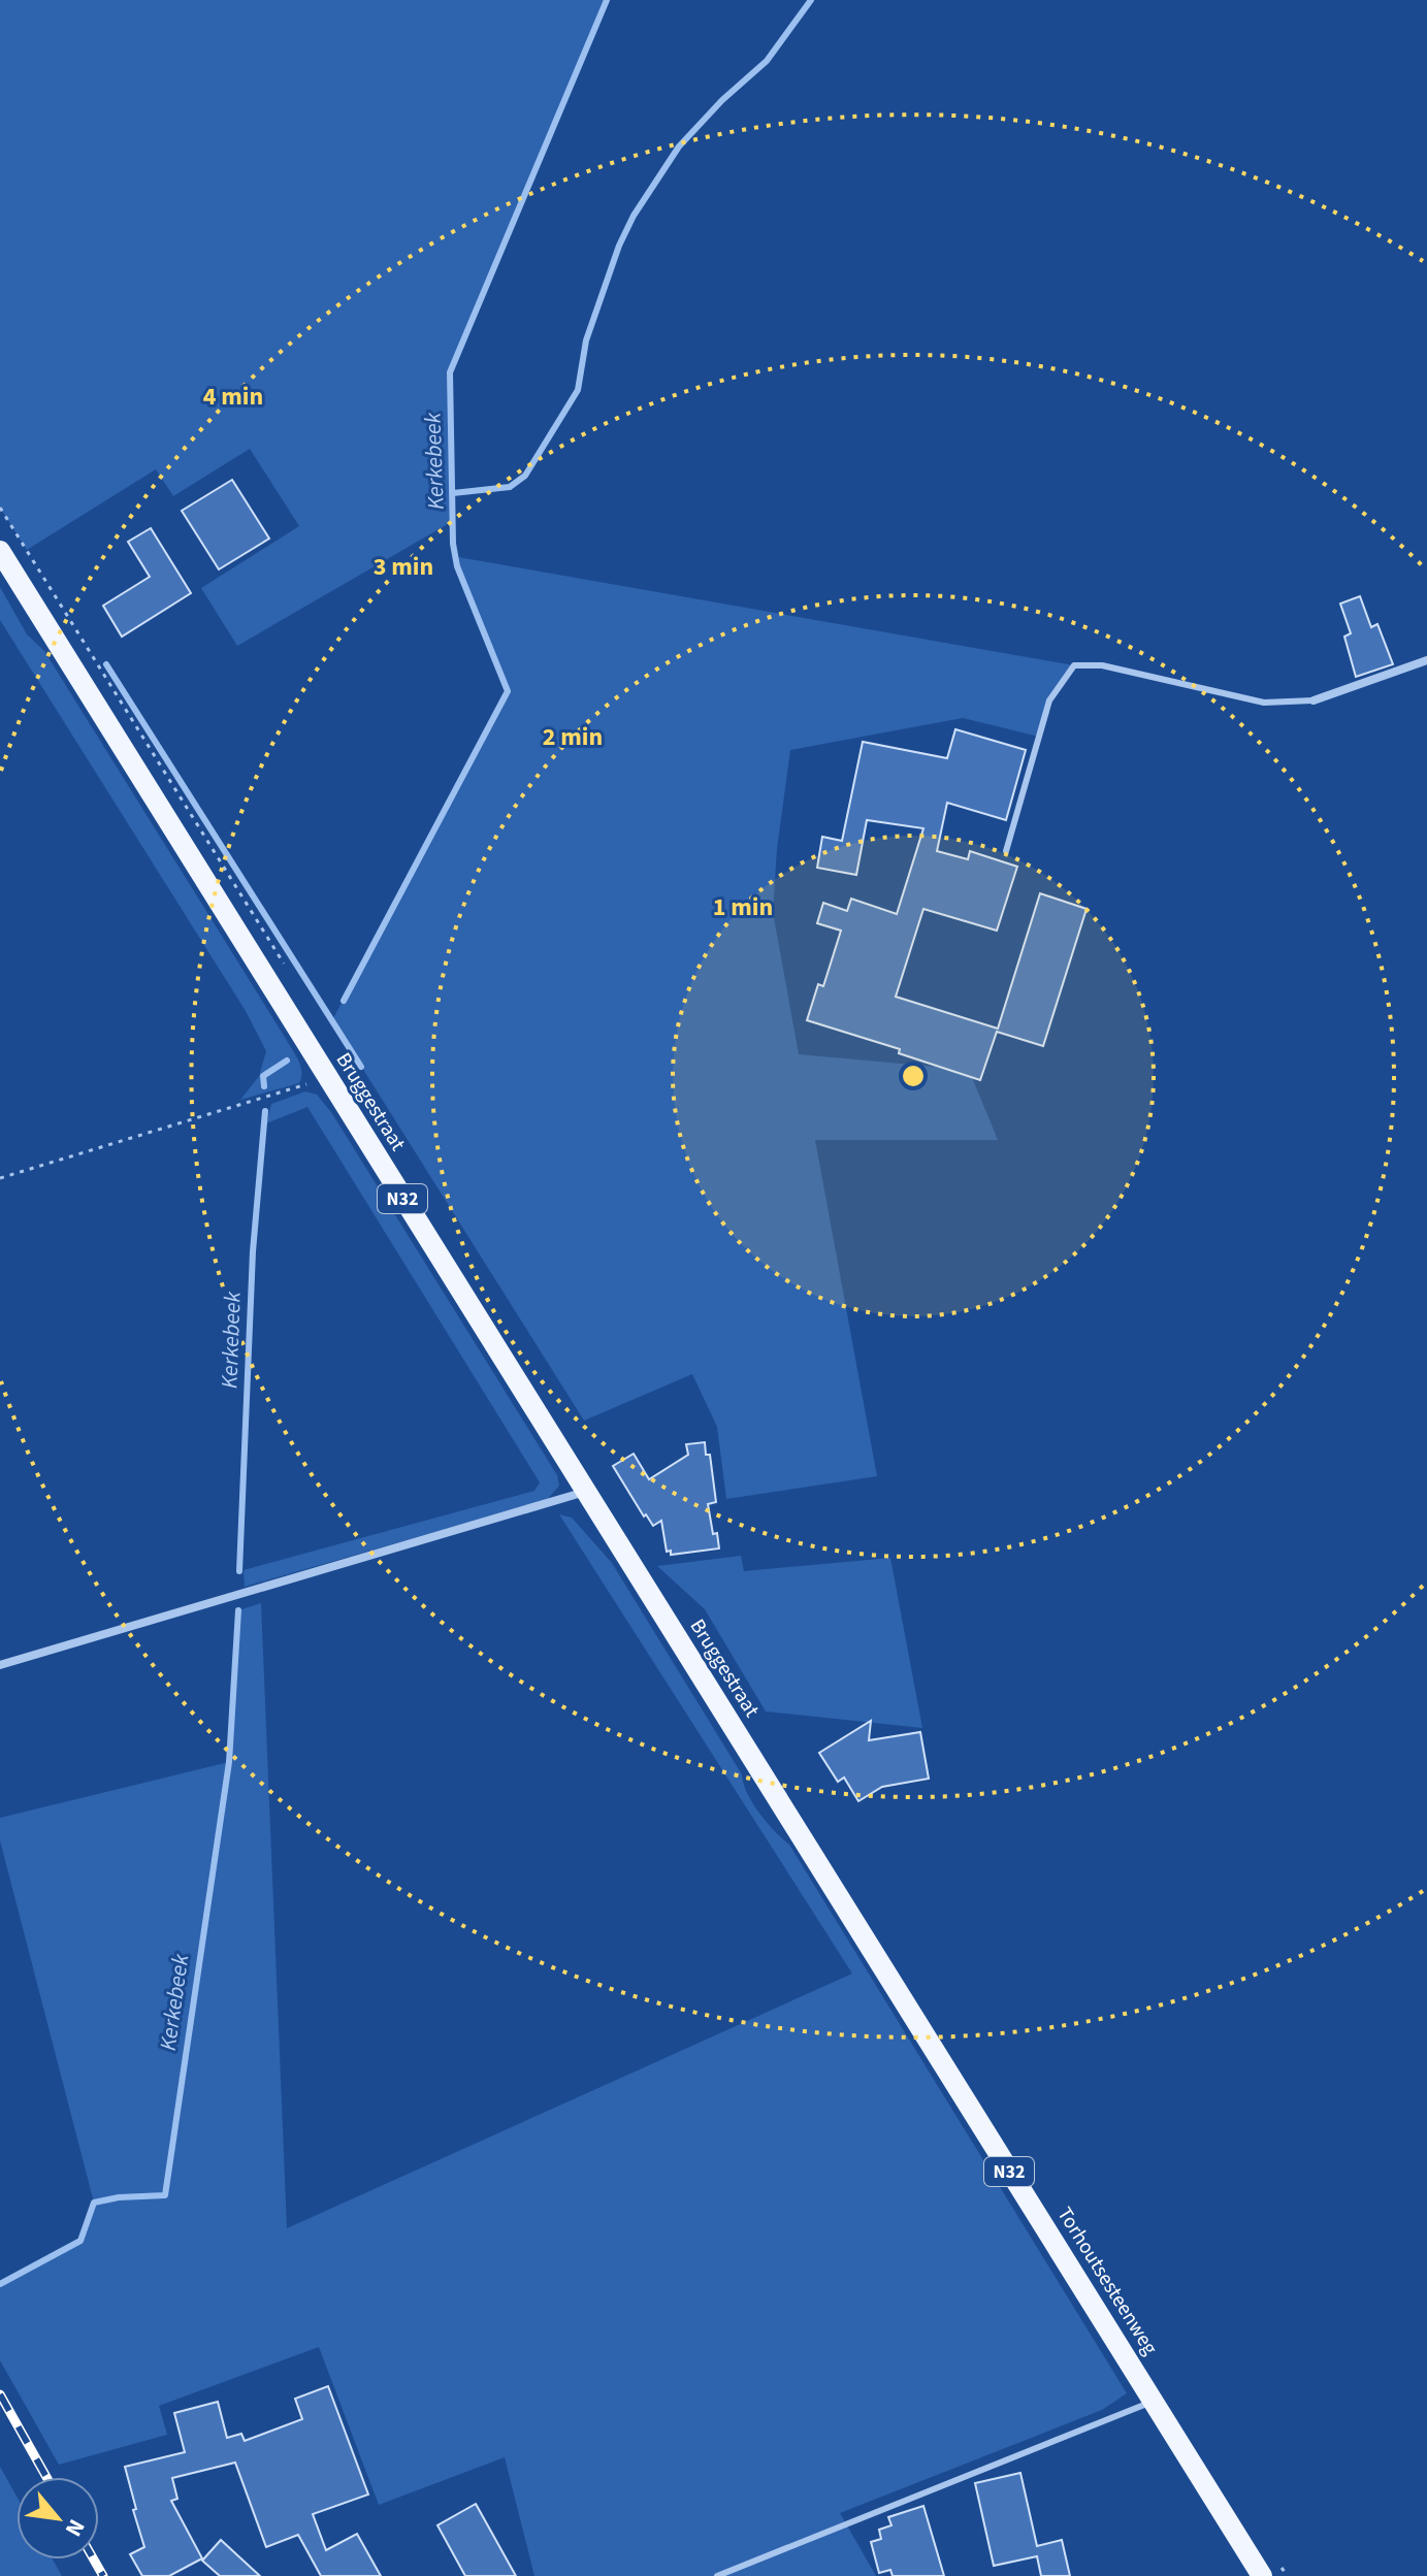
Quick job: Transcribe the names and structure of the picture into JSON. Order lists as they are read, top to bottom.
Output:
{
  "streets": {
    "main road": ["Bruggestraat", "N32", "Torhoutsesteenweg"]
  },
  "crossings": [
    ["Bruggestraat", "Torhoutsesteenweg"]
  ],
  "water": ["Kerkebeek"],
  "north": "bottom right",
  "rings": [
    "4 min",
    "3 min",
    "2 min",
    "1 min"
  ]
}
